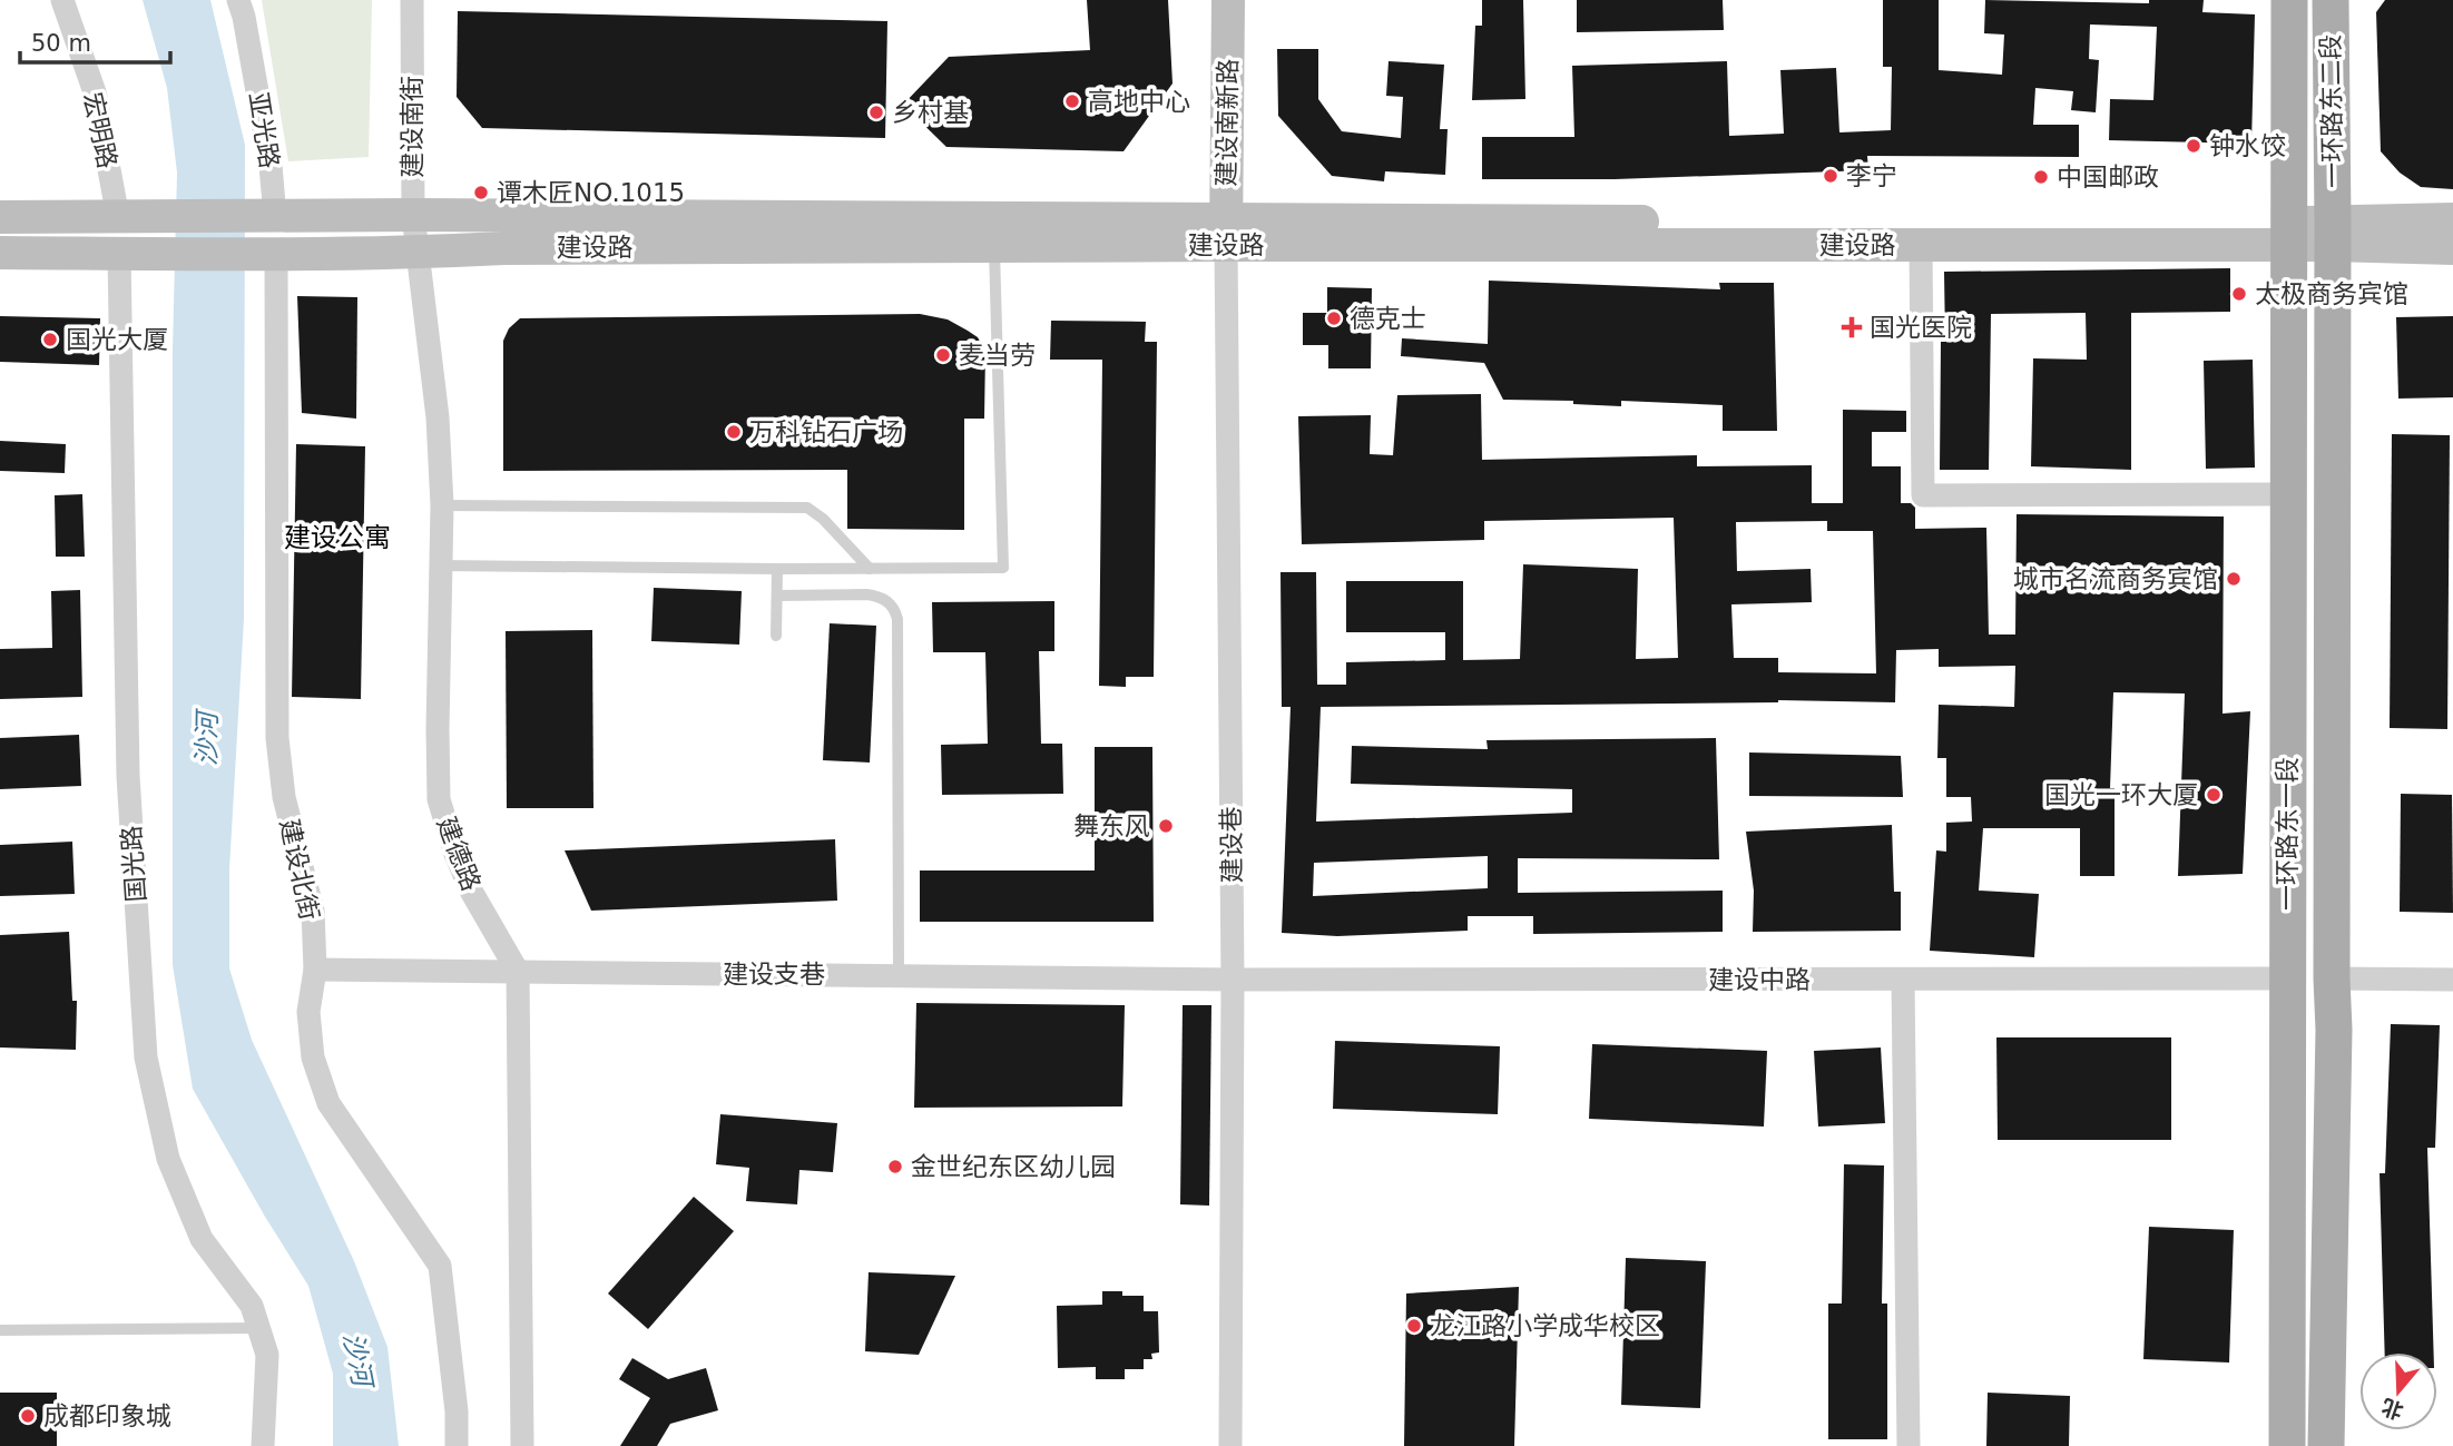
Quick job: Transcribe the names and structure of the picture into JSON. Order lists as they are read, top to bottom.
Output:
{
  "streets": {
    "main road": ["一环路东二段", "一环路东一段"],
    "street": [
      "建设南新路",
      "建设南街",
      "宏明路",
      "亚光路",
      "建设路",
      "建设巷",
      "建德路",
      "国光路",
      "建设北街",
      "建设支巷",
      "建设中路"
    ]
  },
  "crossings": [
    ["一环路东二段", "建设路"],
    ["一环路东二段", "一环路东一段"],
    ["建设南新路", "建设路"],
    ["建设南新路", "建设巷"],
    ["建设南街", "建设路"],
    ["建设南街", "建德路"],
    ["宏明路", "建设路"],
    ["亚光路", "建设路"],
    ["建设路", "一环路东一段"],
    ["建设路", "建设巷"],
    ["建设路", "建德路"],
    ["建设路", "国光路"],
    ["建设路", "建设北街"],
    ["一环路东一段", "建设中路"],
    ["建设巷", "建设支巷"],
    ["建设巷", "建设中路"],
    ["建德路", "建设支巷"],
    ["建设北街", "建设支巷"],
    ["建设支巷", "建设中路"]
  ],
  "districts": ["建设公寓"],
  "water": ["沙河"],
  "places": {
    "other": [
      "高地中心",
      "乡村基",
      "钟水饺",
      "李宁",
      "中国邮政",
      "谭木匠NO.1015",
      "太极商务宾馆",
      "德克士",
      "国光大厦",
      "麦当劳",
      "万科钻石广场",
      "城市名流商务宾馆",
      "国光一环大厦",
      "舞东风",
      "金世纪东区幼儿园",
      "龙江路小学成华校区",
      "成都印象城"
    ],
    "health": ["国光医院"]
  },
  "scale_bar": "50 m",
  "north": "bottom"
}
